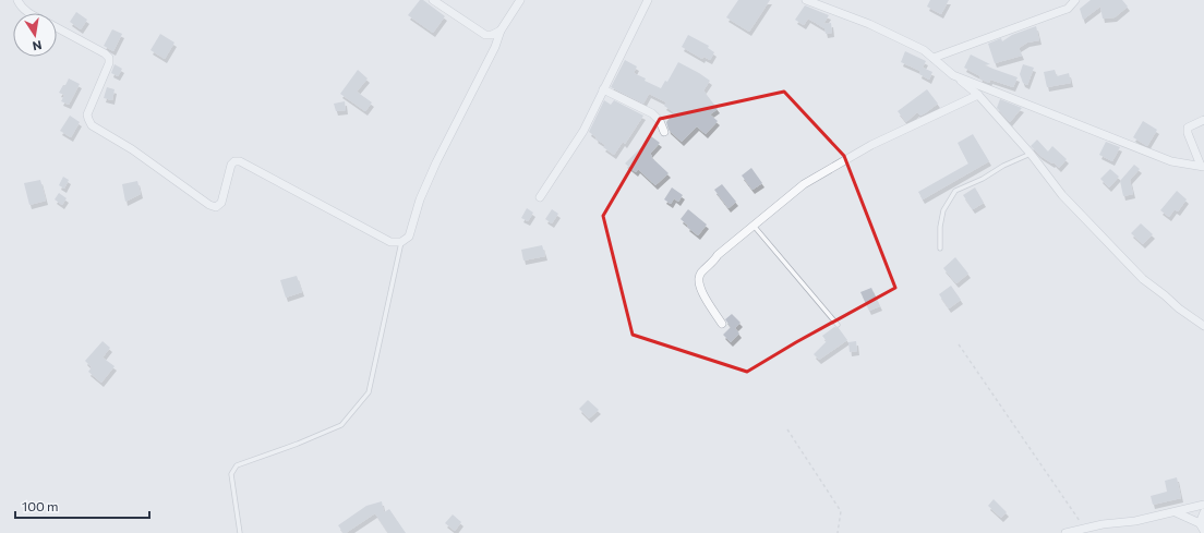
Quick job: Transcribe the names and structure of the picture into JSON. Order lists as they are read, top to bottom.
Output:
{
  "scale_bar": "100 m",
  "north": "bottom"
}
